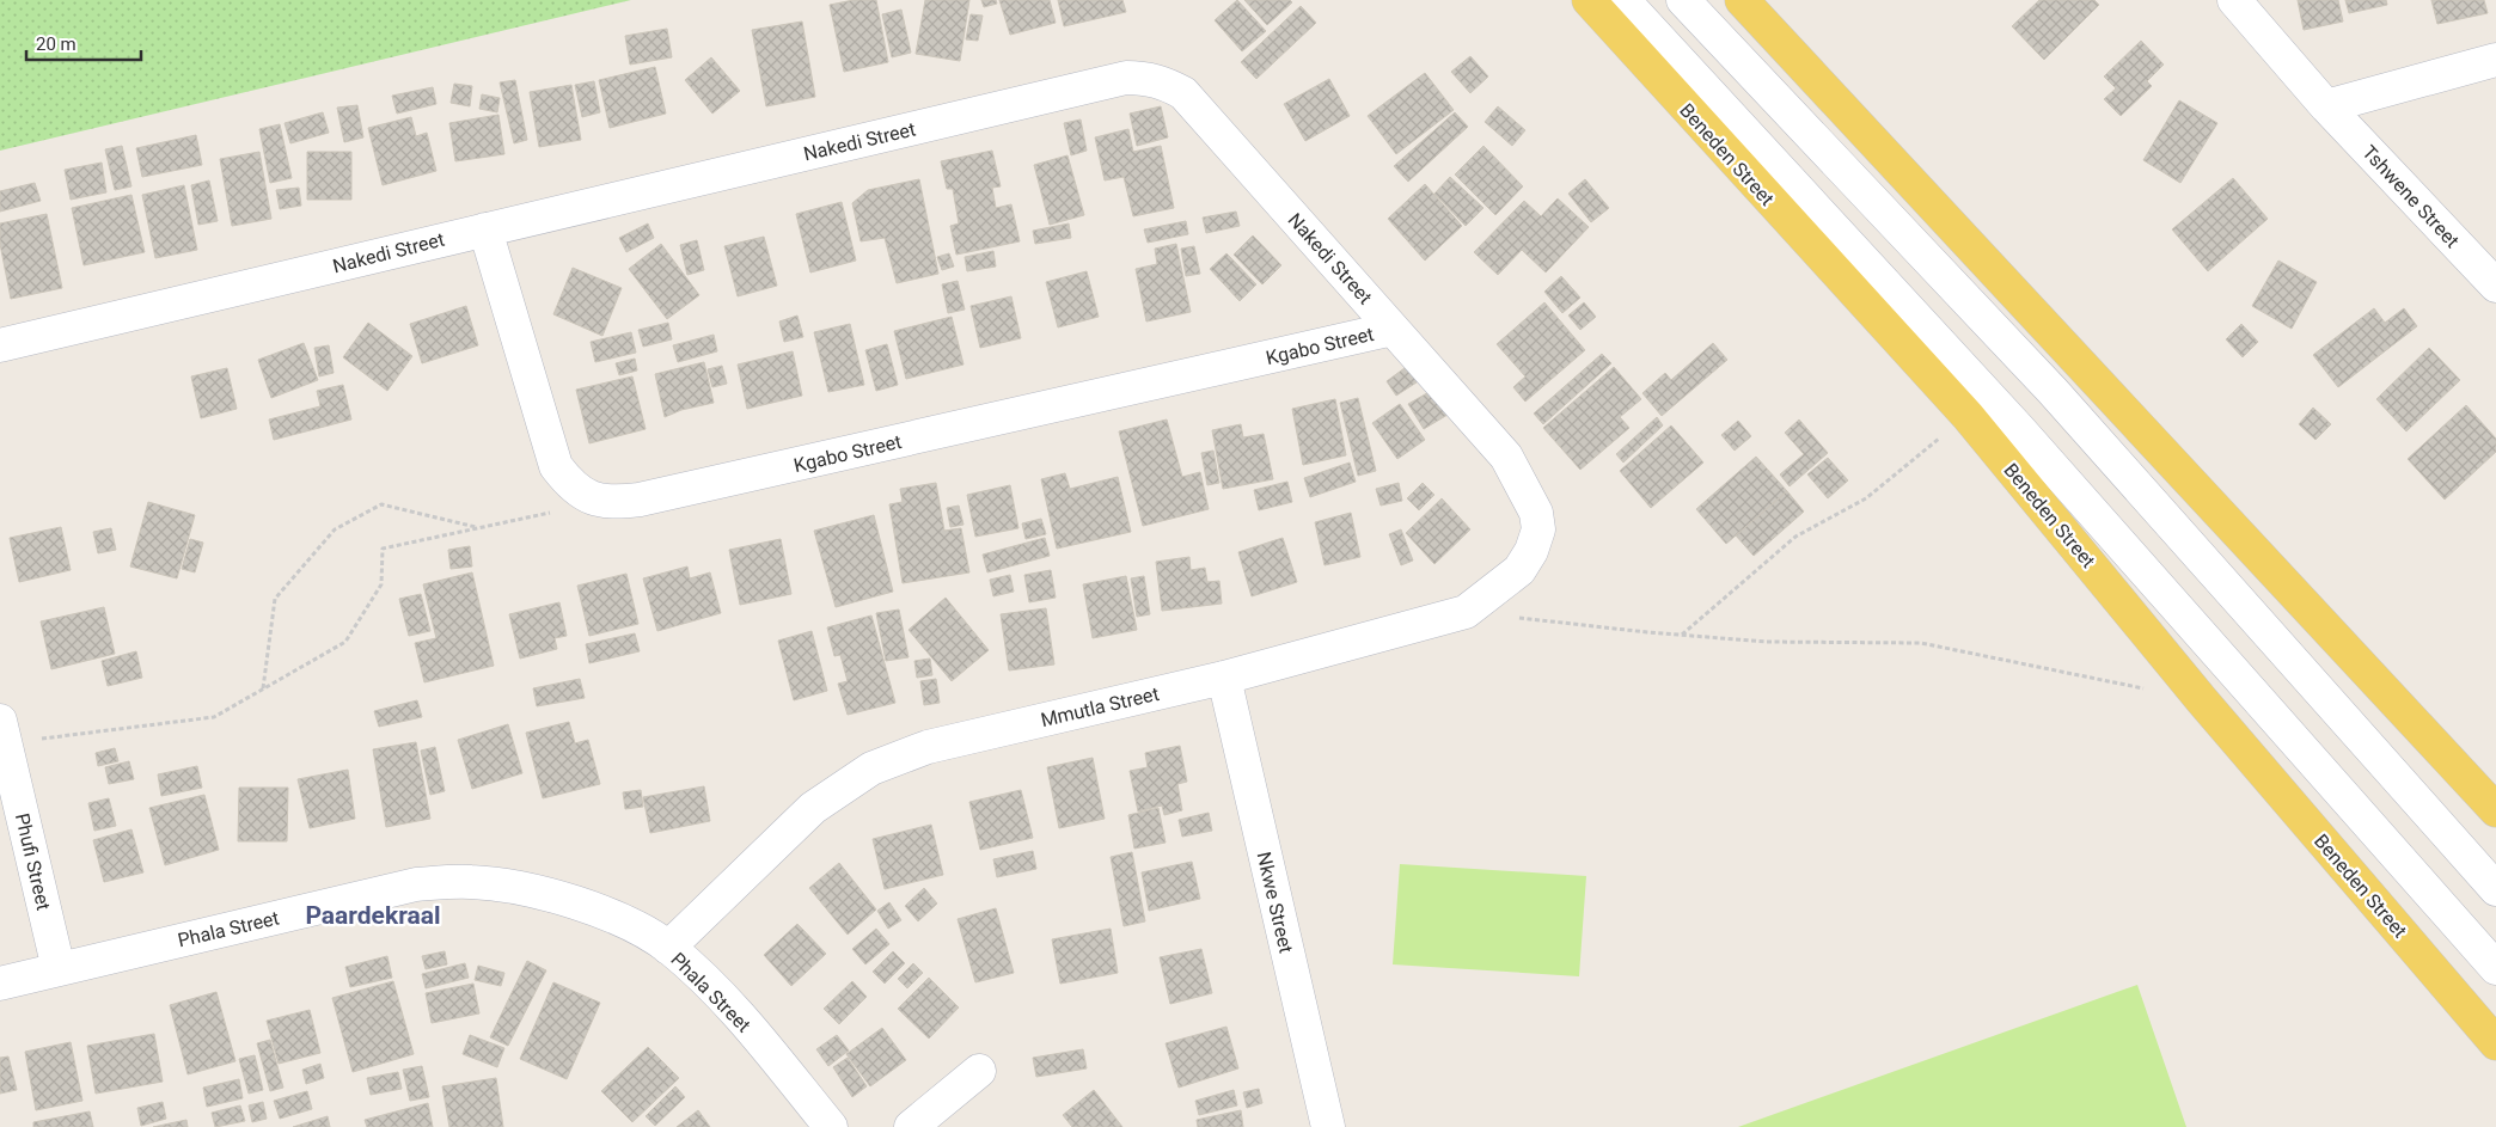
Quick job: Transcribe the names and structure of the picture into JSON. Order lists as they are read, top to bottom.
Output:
{
  "streets": {
    "main road": ["Beneden Street"],
    "street": [
      "Nakedi Street",
      "Tshwene Street",
      "Kgabo Street",
      "Mmutla Street",
      "Phufi Street",
      "Nkwe Street",
      "Phala Street"
    ]
  },
  "crossings": [
    ["Nakedi Street", "Kgabo Street"],
    ["Nakedi Street", "Mmutla Street"],
    ["Mmutla Street", "Nkwe Street"],
    ["Mmutla Street", "Phala Street"],
    ["Phufi Street", "Phala Street"]
  ],
  "districts": ["Paardekraal"],
  "scale_bar": "20 m"
}
